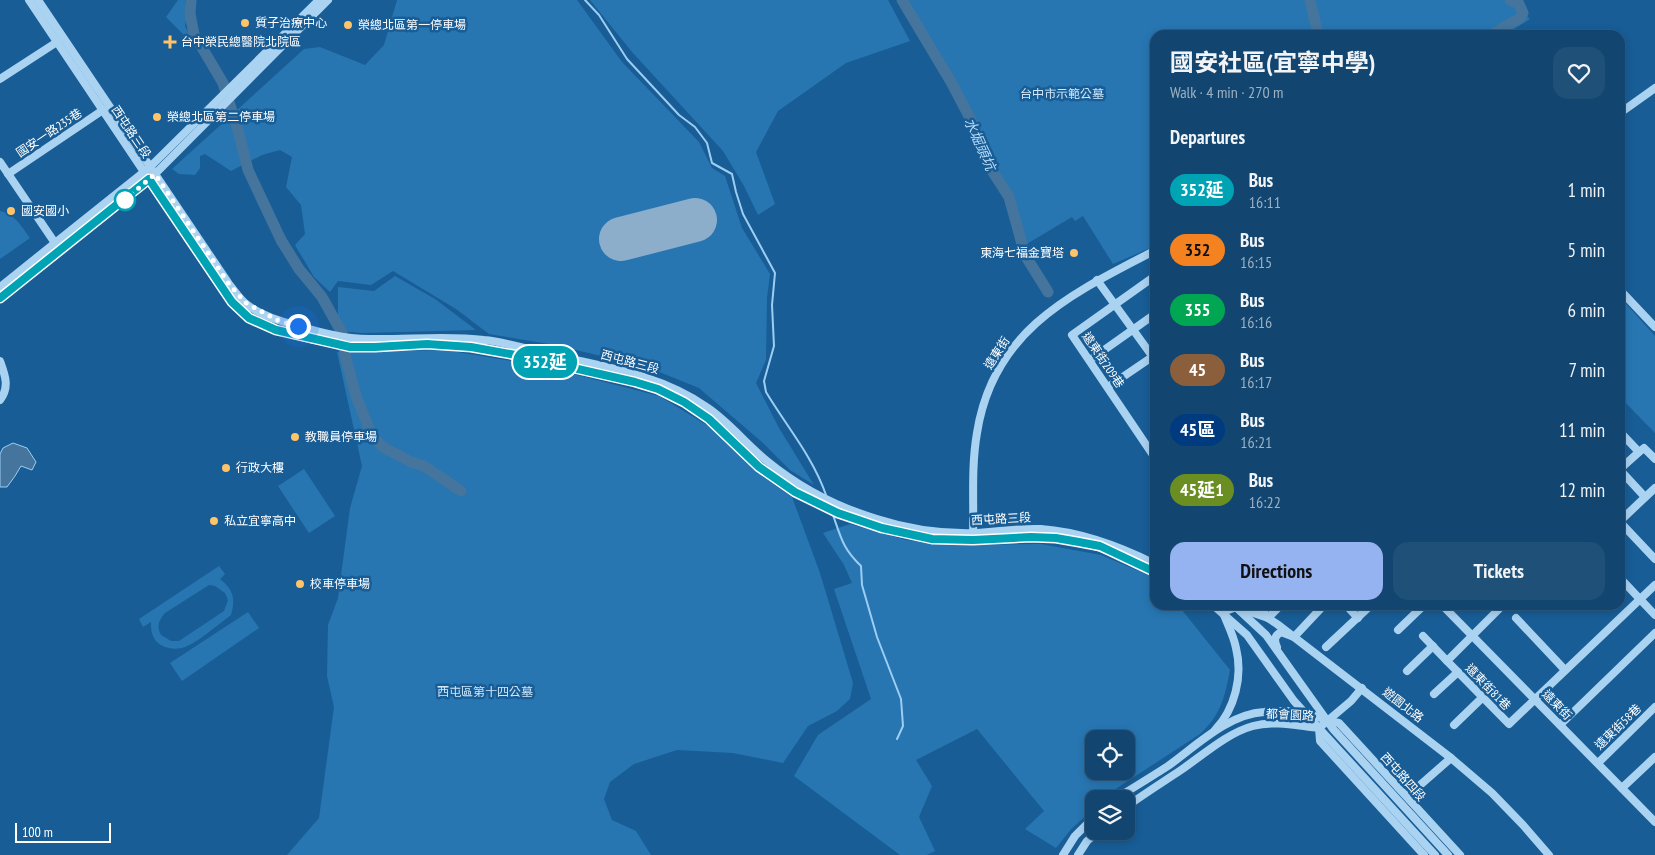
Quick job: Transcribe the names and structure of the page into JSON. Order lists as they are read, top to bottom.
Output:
{
  "streets": {
    "street": [
      "西屯路三段",
      "國安一路235巷",
      "遠東街",
      "遠東街209巷",
      "遠東街81巷",
      "遊園北路",
      "都會園路",
      "遠東街58巷",
      "西屯路四段"
    ]
  },
  "crossings": [
    ["西屯路三段", "國安一路235巷"],
    ["西屯路三段", "遠東街"],
    ["遠東街", "遠東街81巷"],
    ["遠東街", "遠東街58巷"],
    ["都會園路", "西屯路四段"]
  ],
  "water": ["水堀頭坑"],
  "parks": ["台中市示範公墓", "西屯區第十四公墓"],
  "places": {
    "other": [
      "質子治療中心",
      "榮總北區第一停車場",
      "榮總北區第二停車場",
      "國安國小",
      "東海七福金寶塔",
      "教職員停車場",
      "行政大樓",
      "私立宜寧高中",
      "校車停車場"
    ],
    "health": ["台中榮民總醫院北院區"]
  },
  "lines": ["bus line 352延"],
  "scale_bar": "100 m",
  "page": {
    "on_map": "352延",
    "heading": [
      ["國安社區(宜寧中學)", "Walk · 4 min · 270 m"],
      "Departures"
    ],
    "list": [
      {
        "mark": "352延",
        "name": "Bus",
        "note": "16:11",
        "value": "1 min"
      },
      {
        "mark": "352",
        "name": "Bus",
        "note": "16:15",
        "value": "5 min"
      },
      {
        "mark": "355",
        "name": "Bus",
        "note": "16:16",
        "value": "6 min"
      },
      {
        "mark": "45",
        "name": "Bus",
        "note": "16:17",
        "value": "7 min"
      },
      {
        "mark": "45區",
        "name": "Bus",
        "note": "16:21",
        "value": "11 min"
      },
      {
        "mark": "45延1",
        "name": "Bus",
        "note": "16:22",
        "value": "12 min"
      }
    ],
    "buttons": ["Directions", "Tickets"],
    "scale": "100 m"
  }
}
